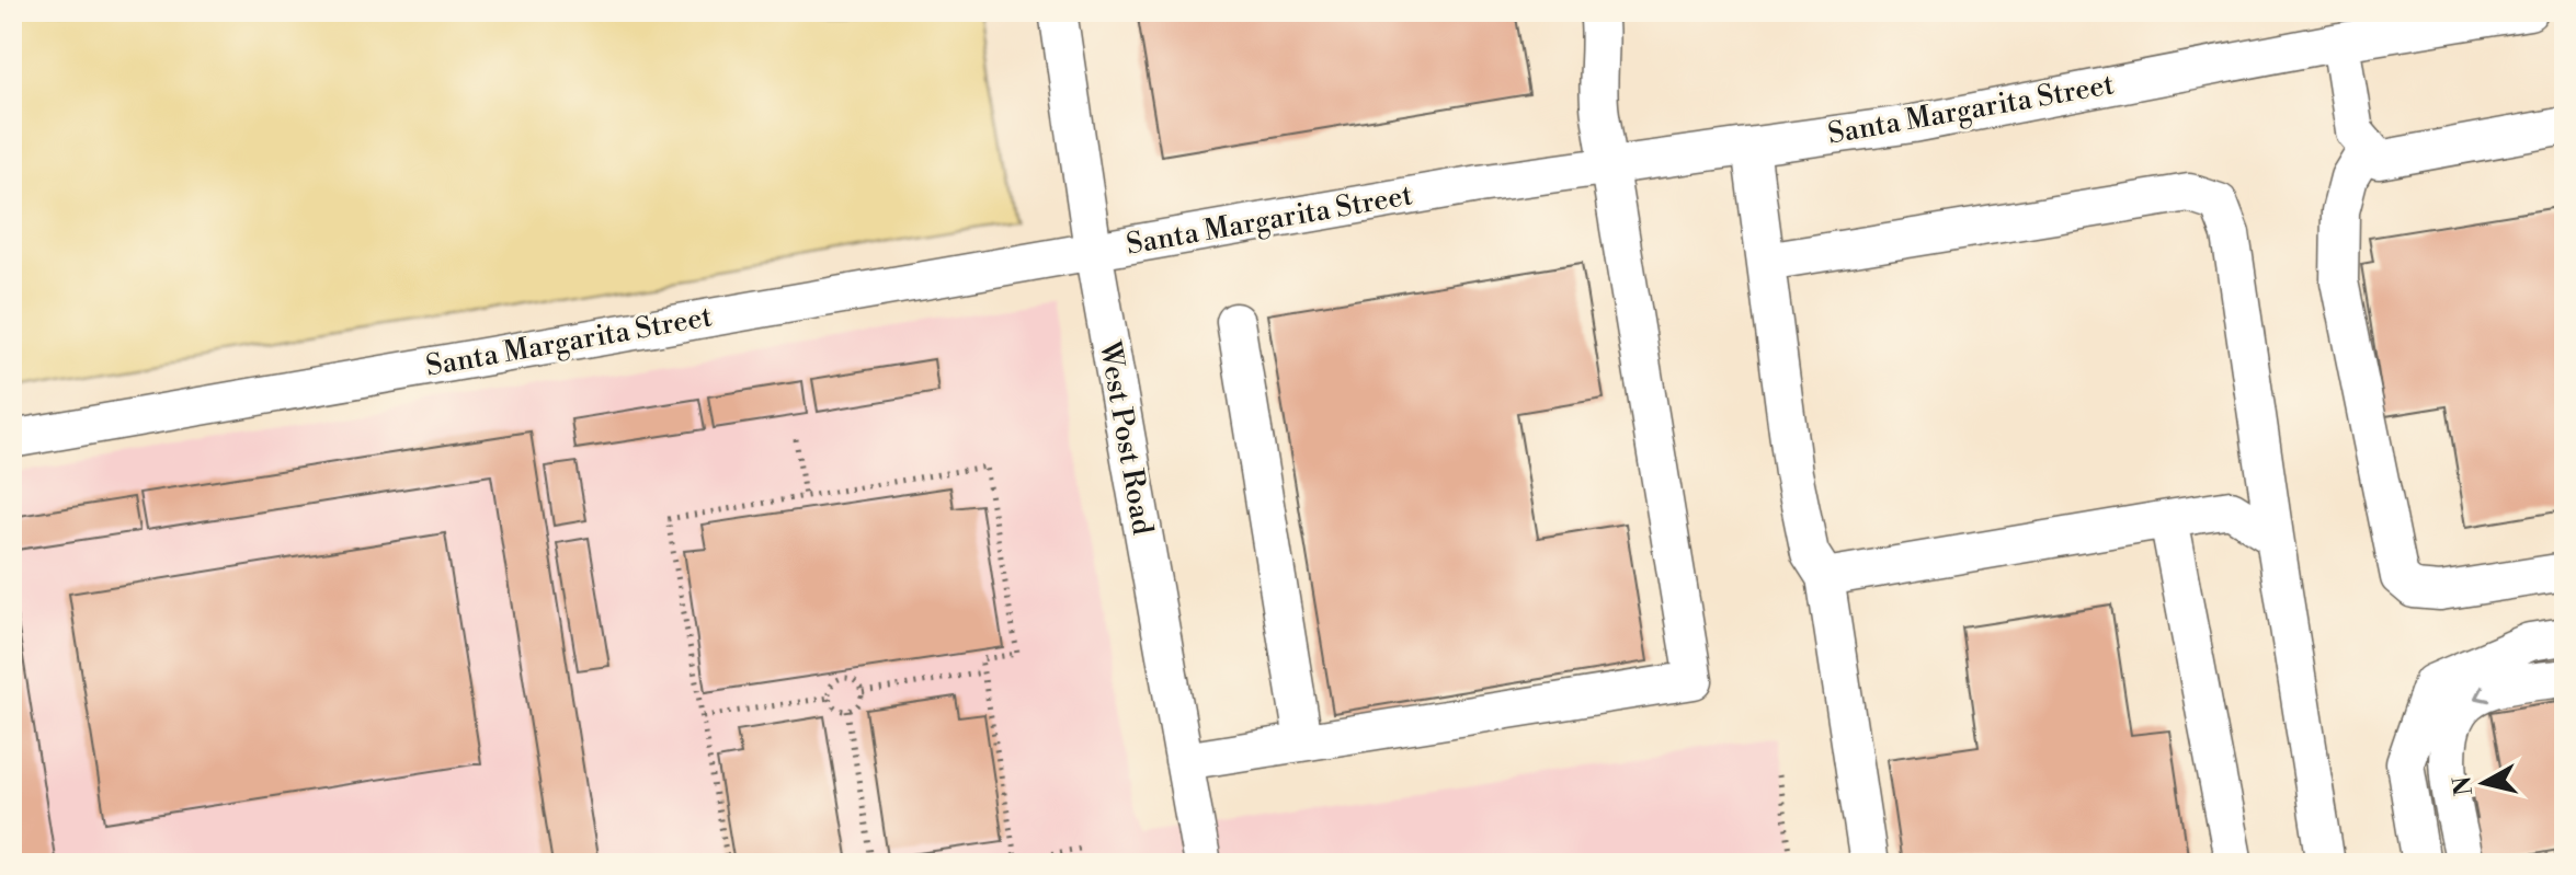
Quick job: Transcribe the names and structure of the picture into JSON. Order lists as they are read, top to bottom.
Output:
{
  "streets": {
    "street": ["Santa Margarita Street", "West Post Road"]
  },
  "crossings": [
    ["Santa Margarita Street", "West Post Road"]
  ],
  "north": "left"
}
